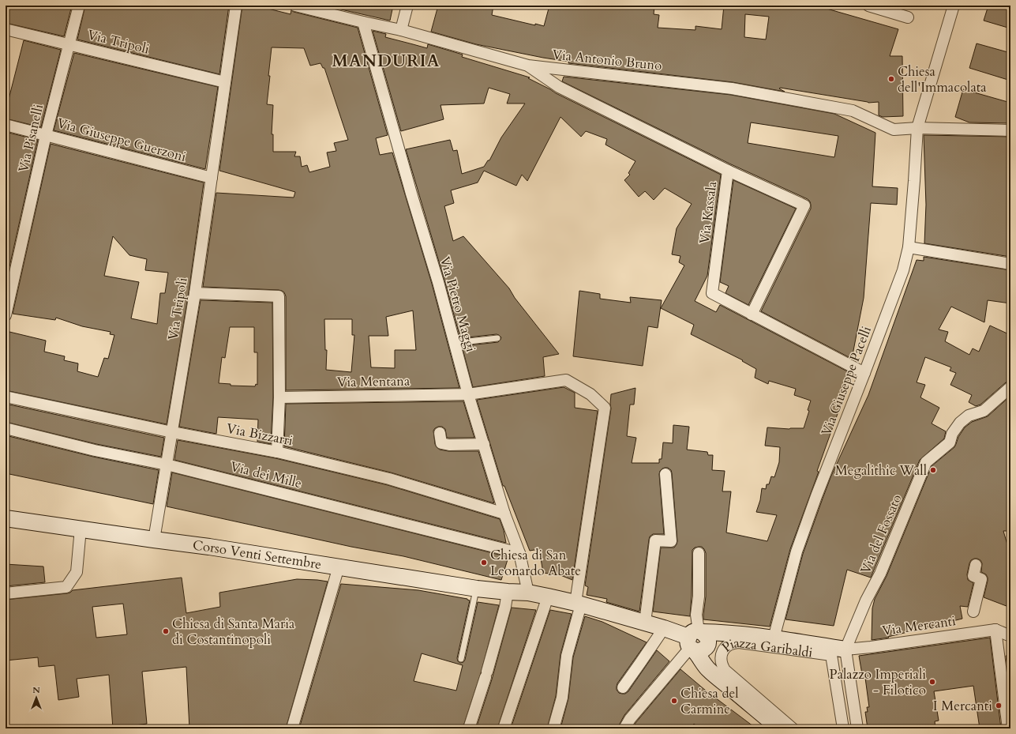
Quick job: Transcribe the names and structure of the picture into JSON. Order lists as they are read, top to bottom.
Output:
{
  "streets": {
    "street": [
      "Via Tripoli",
      "Via Antonio Bruno",
      "Via Pisanelli",
      "Via Giuseppe Guerzoni",
      "Via Kassala",
      "Via Pietro Maggi",
      "Via Giuseppe Pacelli",
      "Via Mentana",
      "Via Bizzarri",
      "Via dei Mille",
      "Via del Fossato",
      "Corso Venti Settembre",
      "Via Mercanti",
      "Piazza Garibaldi"
    ]
  },
  "crossings": [
    ["Via Tripoli", "Via Pisanelli"],
    ["Via Tripoli", "Via Giuseppe Guerzoni"],
    ["Via Tripoli", "Via Bizzarri"],
    ["Via Tripoli", "Via dei Mille"],
    ["Via Tripoli", "Corso Venti Settembre"],
    ["Via Antonio Bruno", "Via Kassala"],
    ["Via Antonio Bruno", "Via Pietro Maggi"],
    ["Via Antonio Bruno", "Via Giuseppe Pacelli"],
    ["Via Pisanelli", "Via Giuseppe Guerzoni"],
    ["Via Kassala", "Via Giuseppe Pacelli"],
    ["Via Pietro Maggi", "Via Mentana"],
    ["Via Pietro Maggi", "Via Bizzarri"],
    ["Via Pietro Maggi", "Via dei Mille"],
    ["Via Pietro Maggi", "Corso Venti Settembre"],
    ["Via Giuseppe Pacelli", "Piazza Garibaldi"],
    ["Via Mentana", "Corso Venti Settembre"],
    ["Via del Fossato", "Via Mercanti"],
    ["Via del Fossato", "Piazza Garibaldi"],
    ["Via Mercanti", "Piazza Garibaldi"]
  ],
  "districts": ["MANDURIA"],
  "places": [
    "Chiesa dell'Immacolata",
    "Megalithic Wall",
    "Chiesa di San Leonardo Abate",
    "Chiesa di Santa Maria di Costantinopoli",
    "Palazzo Imperiali - Filotico",
    "Chiesa del Carmine",
    "I Mercanti"
  ],
  "north": "top"
}
